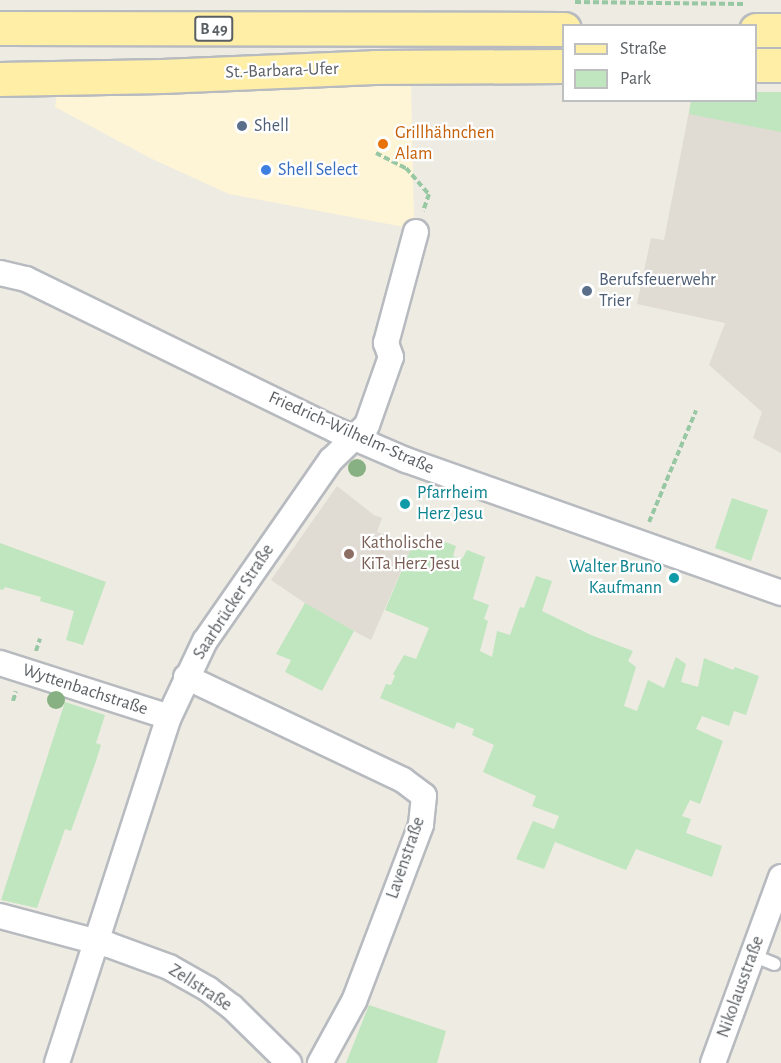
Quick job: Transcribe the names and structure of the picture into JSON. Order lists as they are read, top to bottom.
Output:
{
  "streets": {
    "main road": ["B 49", "St.-Barbara-Ufer"],
    "street": [
      "Friedrich-Wilhelm-Straße",
      "Saarbrücker Straße",
      "Wyttenbachstraße",
      "Lavenstraße",
      "Nikolausstraße",
      "Zellstraße"
    ]
  },
  "crossings": [
    ["Friedrich-Wilhelm-Straße", "Saarbrücker Straße"],
    ["Saarbrücker Straße", "Wyttenbachstraße"],
    ["Saarbrücker Straße", "Lavenstraße"],
    ["Saarbrücker Straße", "Zellstraße"]
  ],
  "places": [
    "Shell",
    "Grillhähnchen Alam",
    "Shell Select",
    "Berufsfeuerwehr Trier",
    "Pfarrheim Herz Jesu",
    "Katholische KiTa Herz Jesu",
    "Walter Bruno Kaufmann"
  ],
  "legend": ["Straße", "Park"]
}
